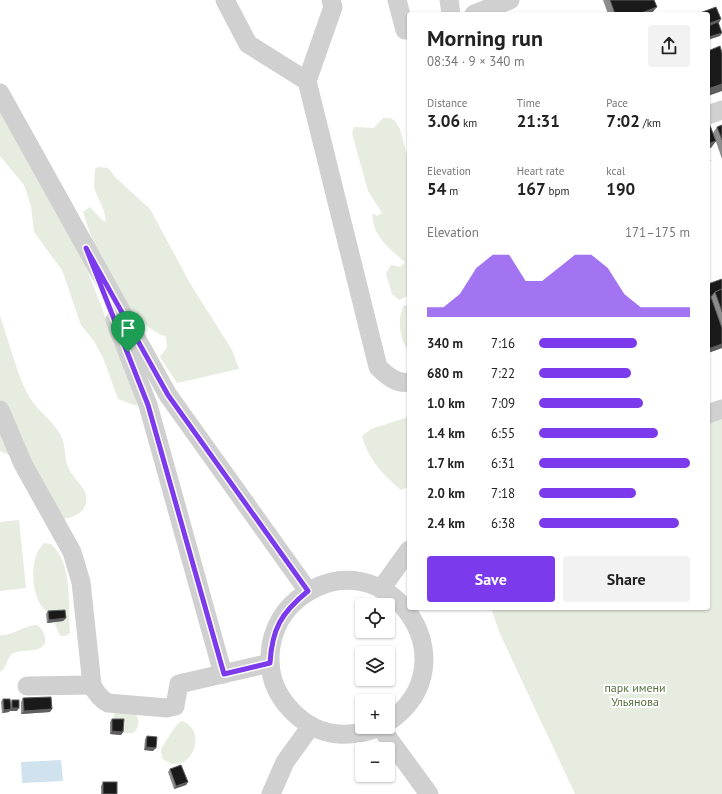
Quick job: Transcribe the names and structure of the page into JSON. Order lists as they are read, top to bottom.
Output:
{
  "parks": ["парк имени Ульянова"],
  "page": {
    "heading": ["Morning run", "08:34 · 9 × 340 m"],
    "stats": [
      ["Distance", "3.06 km"],
      ["Time", "21:31"],
      ["Pace", "7:02 /km"],
      ["Elevation", "54 m"],
      ["Heart rate", "167 bpm"],
      ["kcal", "190"]
    ],
    "chart": ["Elevation", "171–175 m"],
    "list": [
      {
        "name": "340 m",
        "note": "7:16"
      },
      {
        "name": "680 m",
        "note": "7:22"
      },
      {
        "name": "1.0 km",
        "note": "7:09"
      },
      {
        "name": "1.4 km",
        "note": "6:55"
      },
      {
        "name": "1.7 km",
        "note": "6:31"
      },
      {
        "name": "2.0 km",
        "note": "7:18"
      },
      {
        "name": "2.4 km",
        "note": "6:38"
      }
    ],
    "buttons": ["Save", "Share"],
    "map_buttons": ["+", "−"]
  }
}
